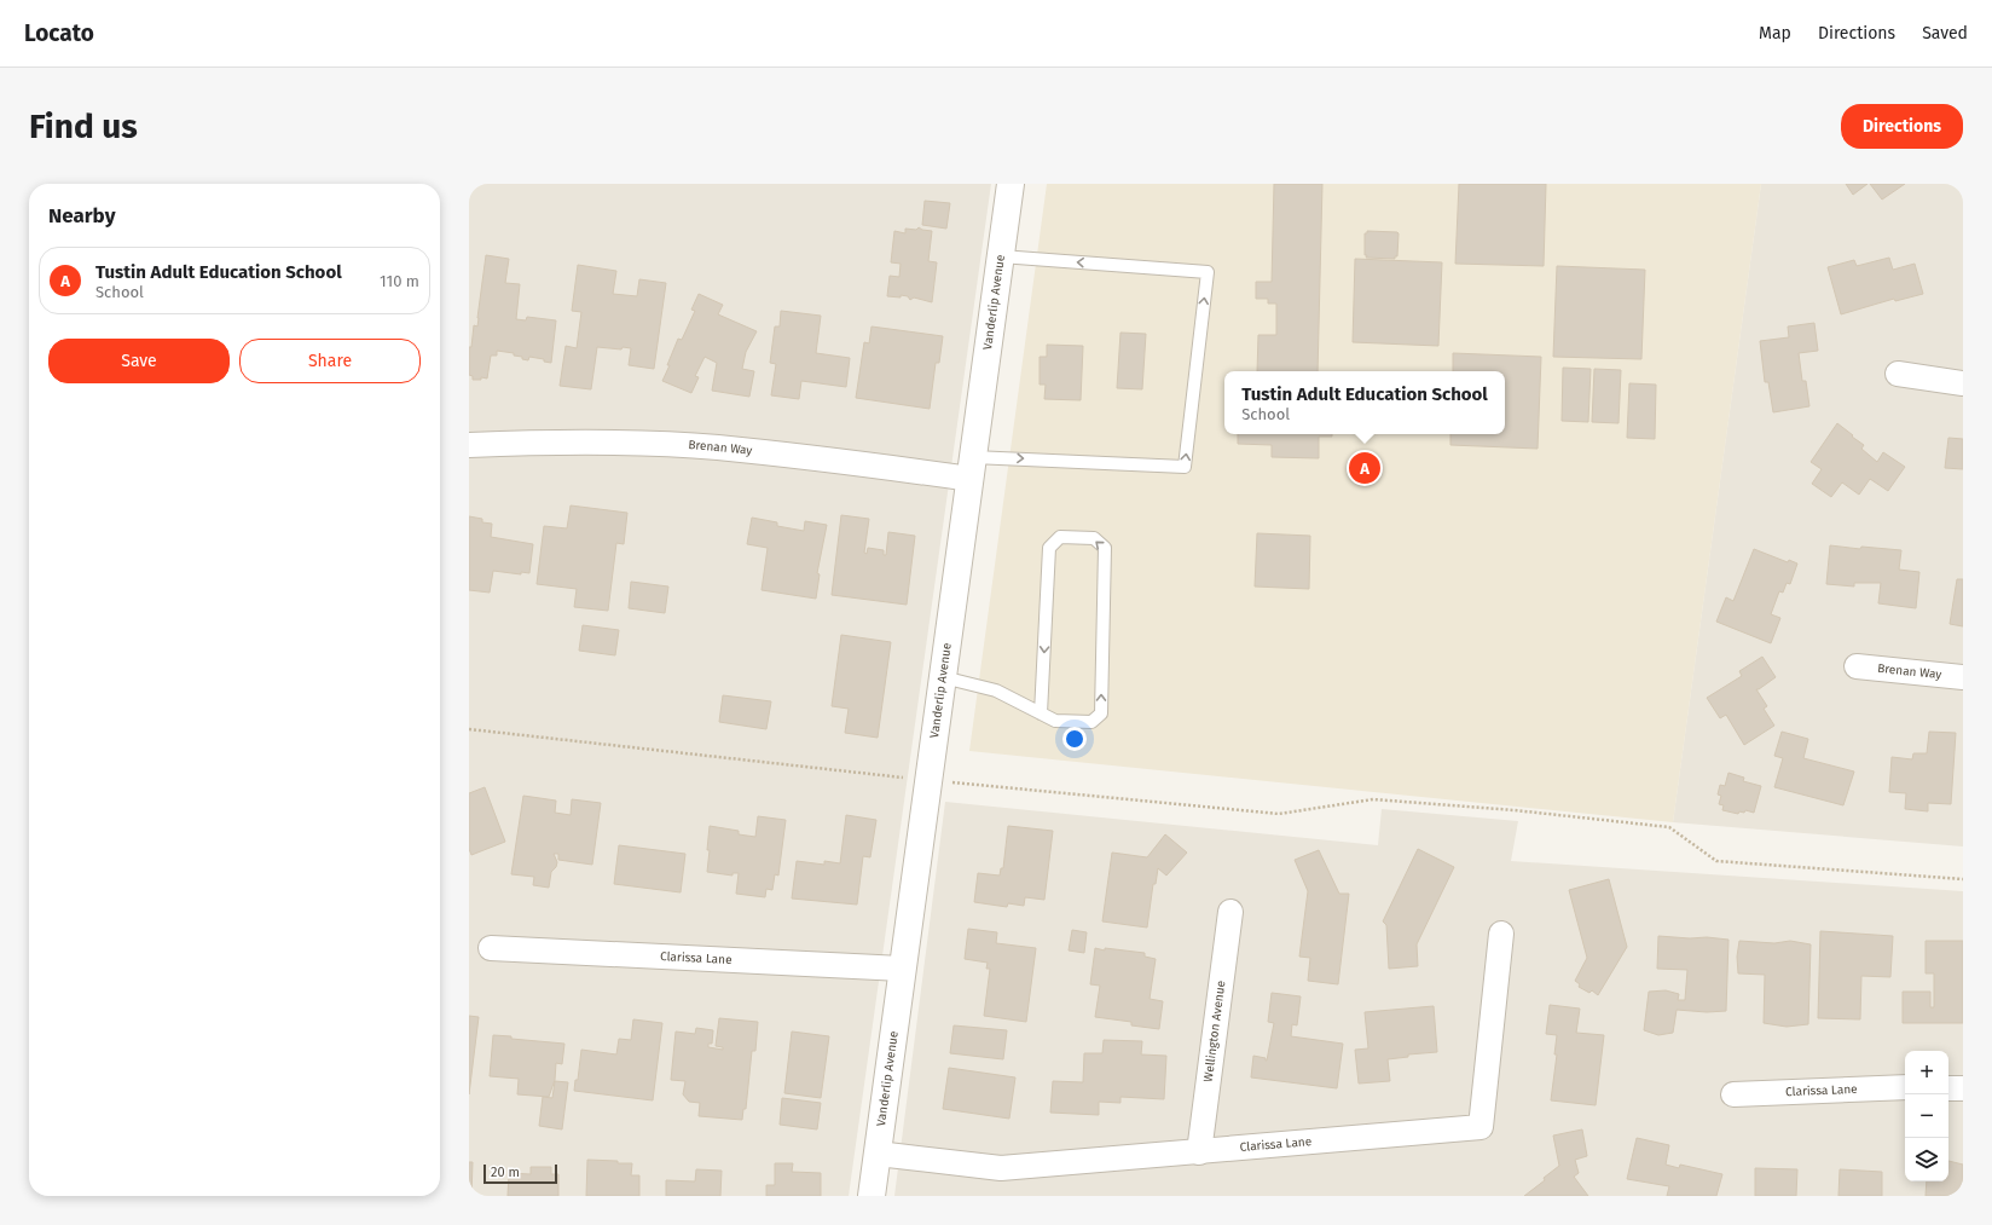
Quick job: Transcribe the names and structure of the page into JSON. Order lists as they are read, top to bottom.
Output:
{
  "streets": {
    "street": [
      "Vanderlip Avenue",
      "Brenan Way",
      "Clarissa Lane",
      "Wellington Avenue"
    ]
  },
  "crossings": [
    ["Vanderlip Avenue", "Brenan Way"],
    ["Vanderlip Avenue", "Clarissa Lane"],
    ["Clarissa Lane", "Wellington Avenue"]
  ],
  "scale_bar": "20 m",
  "page": {
    "header": "Locato",
    "nav": ["Map", "Directions", "Saved"],
    "buttons": [
      "Directions",
      ["Save", "Share"]
    ],
    "title": "Find us",
    "heading": "Nearby",
    "list": [
      {
        "mark": "A",
        "name": "Tustin Adult Education School",
        "note": "School",
        "value": "110 m"
      }
    ],
    "popup": ["Tustin Adult Education School", "School"],
    "pins": "A",
    "map_buttons": ["+", "−"],
    "scale": "20 m"
  }
}
